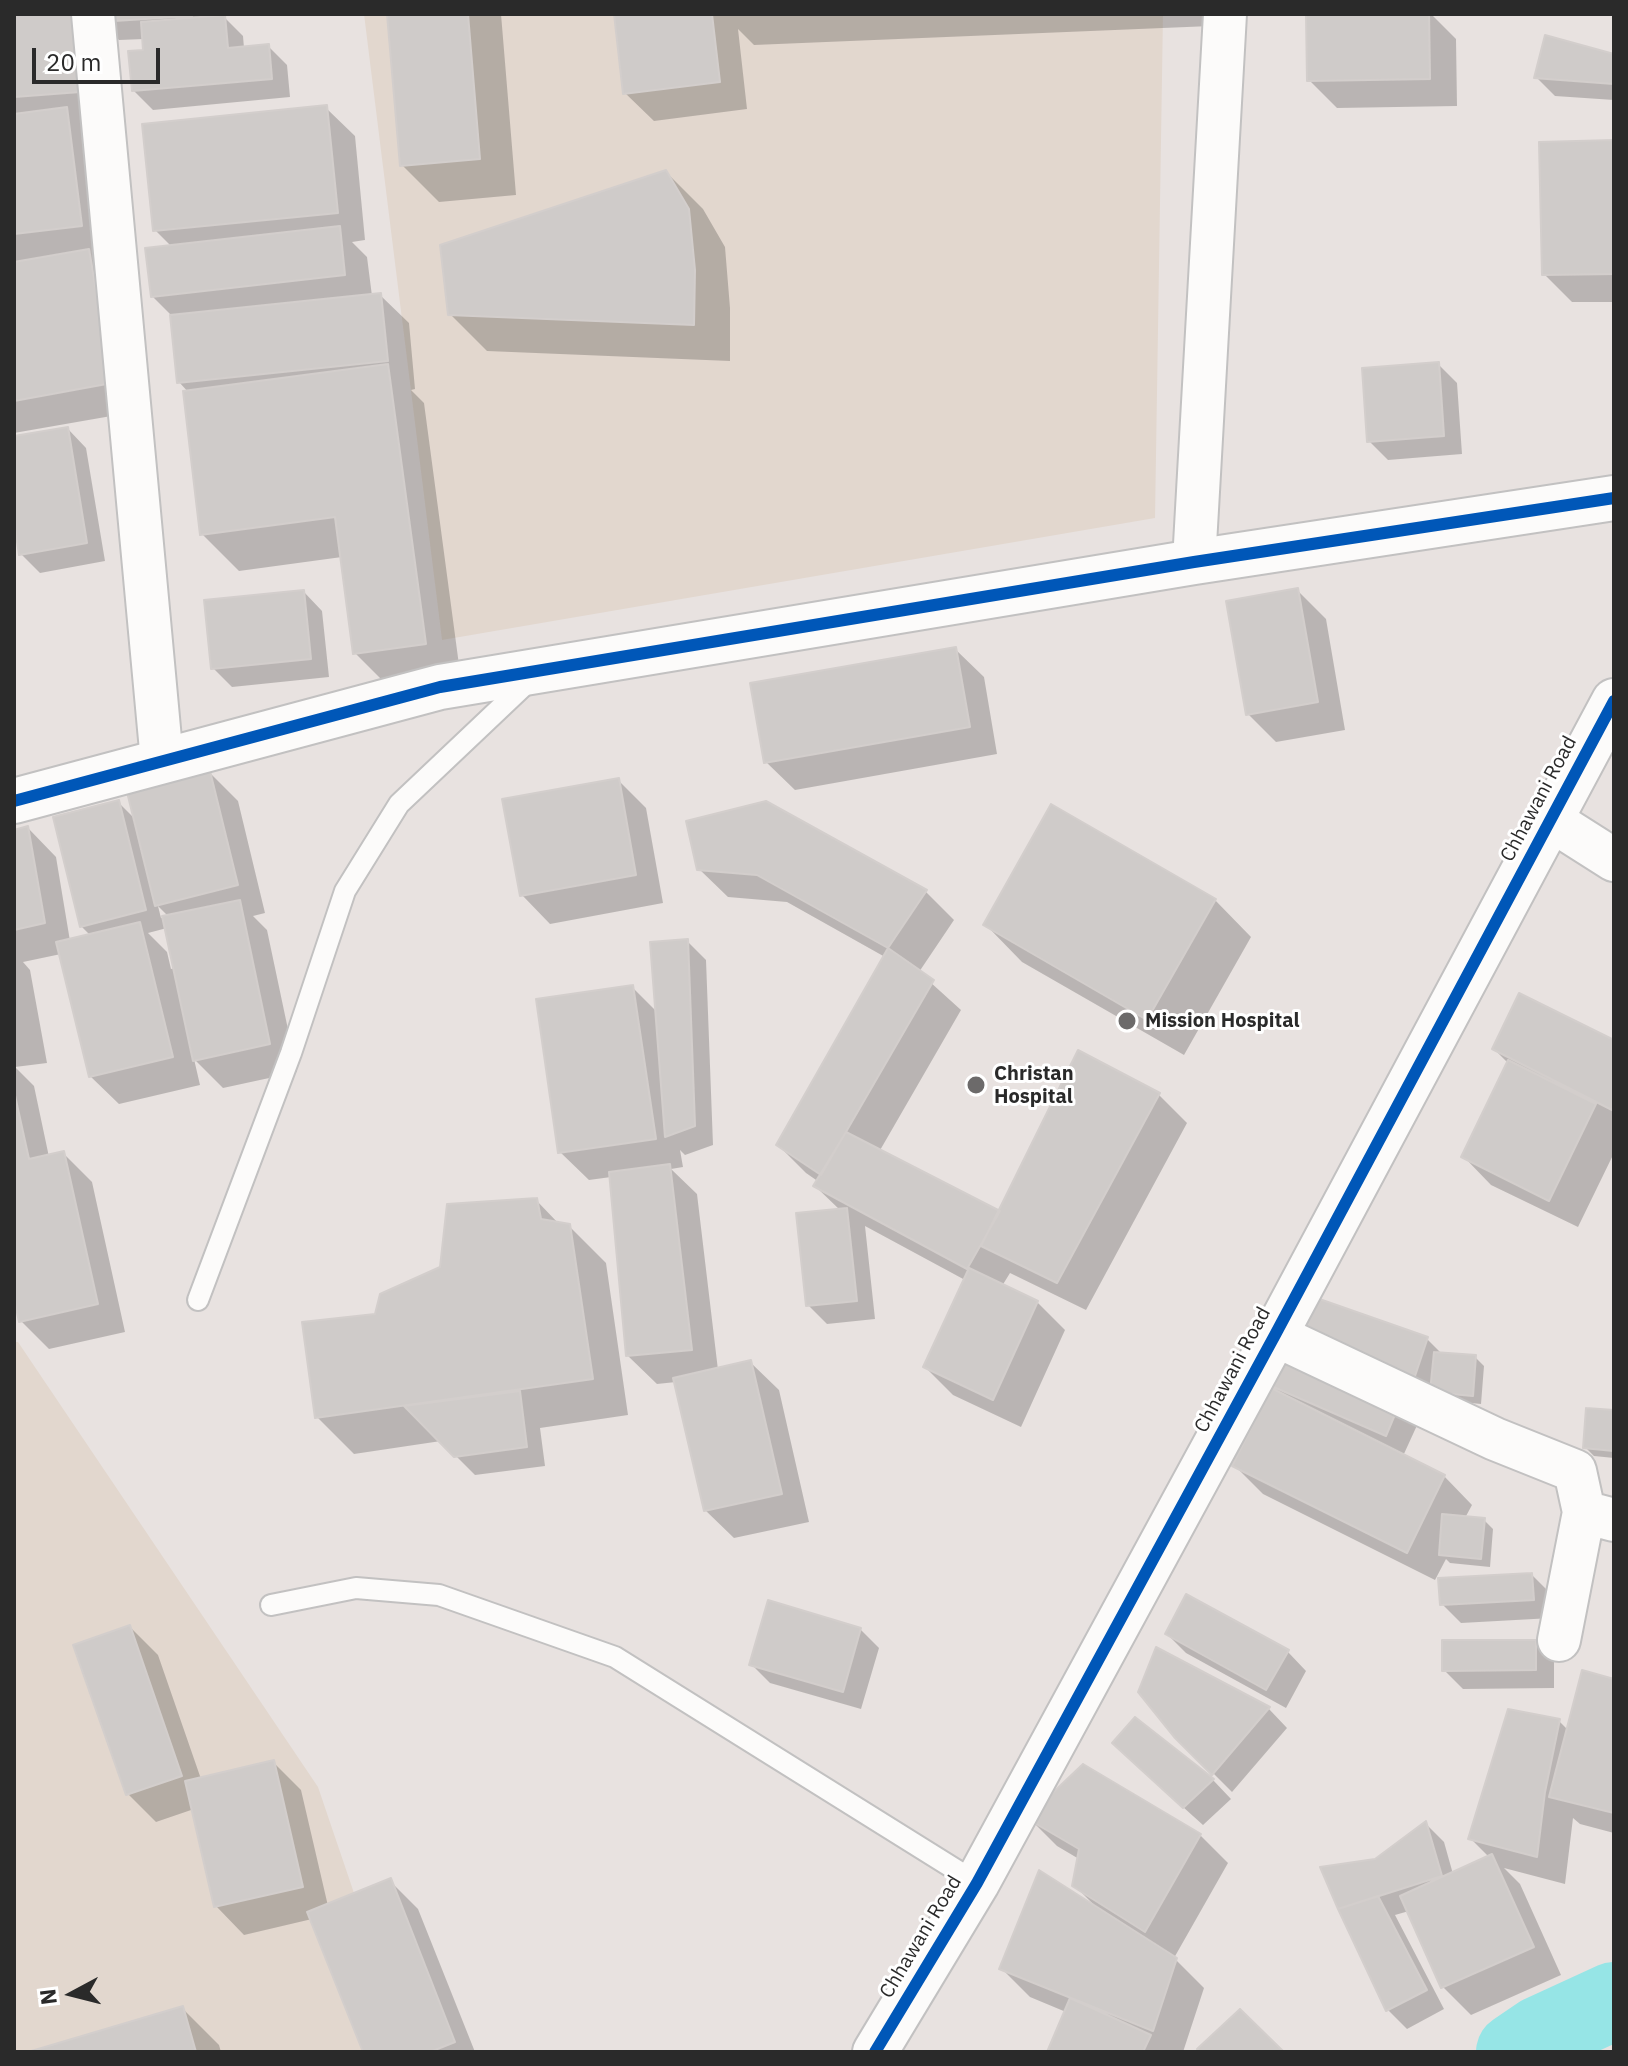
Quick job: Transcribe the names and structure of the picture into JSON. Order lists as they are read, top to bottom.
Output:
{
  "streets": {
    "street": ["Chhawani Road"]
  },
  "places": ["Mission Hospital", "Christan Hospital"],
  "scale_bar": "20 m",
  "north": "left"
}
